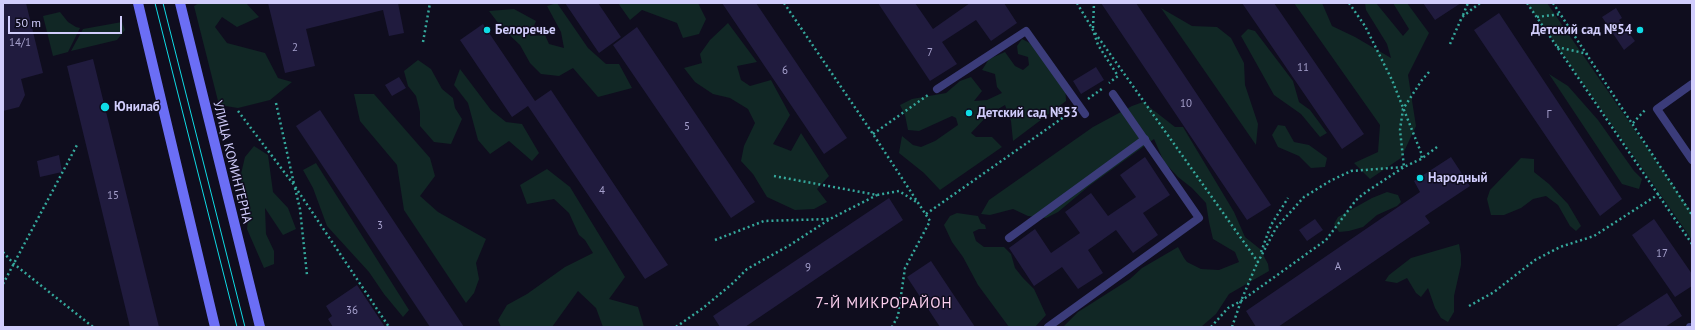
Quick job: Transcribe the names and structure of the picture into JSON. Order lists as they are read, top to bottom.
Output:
{
  "streets": {
    "street": ["УЛИЦА КОМИНТЕРНА"]
  },
  "districts": ["7-Й МИКРОРАЙОН"],
  "places": [
    "Белоречье",
    "Детский сад №54",
    "Юнилаб",
    "Детский сад №53",
    "Народный"
  ],
  "house_numbers": [
    "14/1",
    "2",
    "7",
    "11",
    "6",
    "10",
    "Г",
    "5",
    "4",
    "15",
    "3",
    "17",
    "А",
    "9",
    "36"
  ],
  "scale_bar": "50 m"
}
